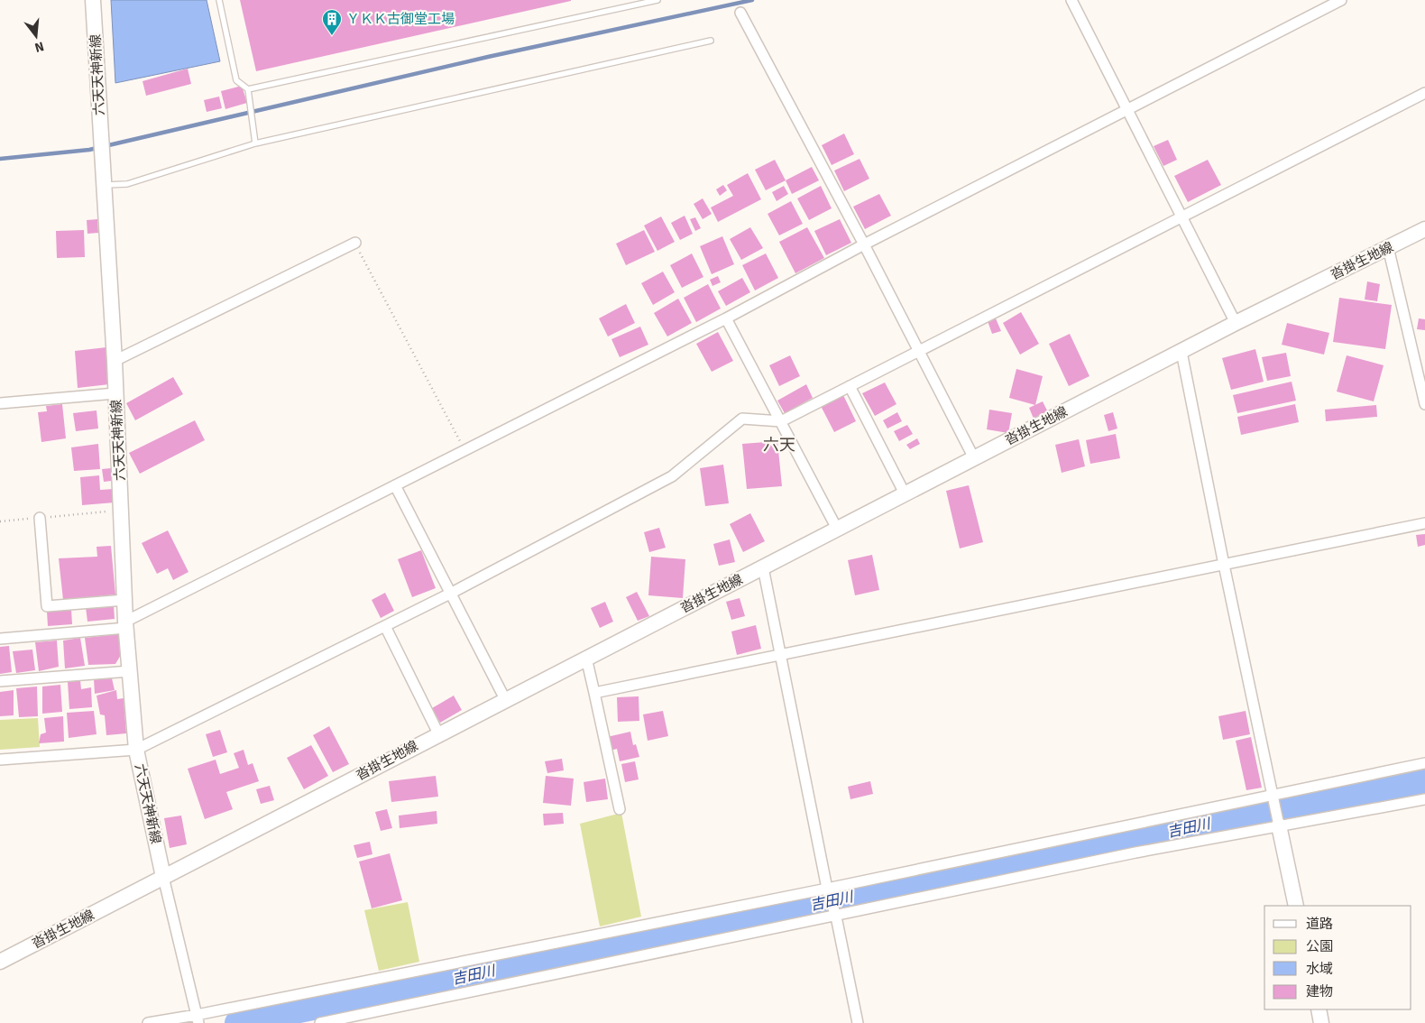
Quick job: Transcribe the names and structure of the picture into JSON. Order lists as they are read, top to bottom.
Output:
{
  "streets": {
    "main road": ["六天天神新線", "沓掛生地線"]
  },
  "crossings": [
    ["六天天神新線", "沓掛生地線"]
  ],
  "districts": ["六天"],
  "water": ["吉田川"],
  "places": {
    "building": ["ＹＫＫ古御堂工場"]
  },
  "legend": [
    "道路",
    "公園",
    "水域",
    "建物"
  ],
  "north": "bottom"
}
